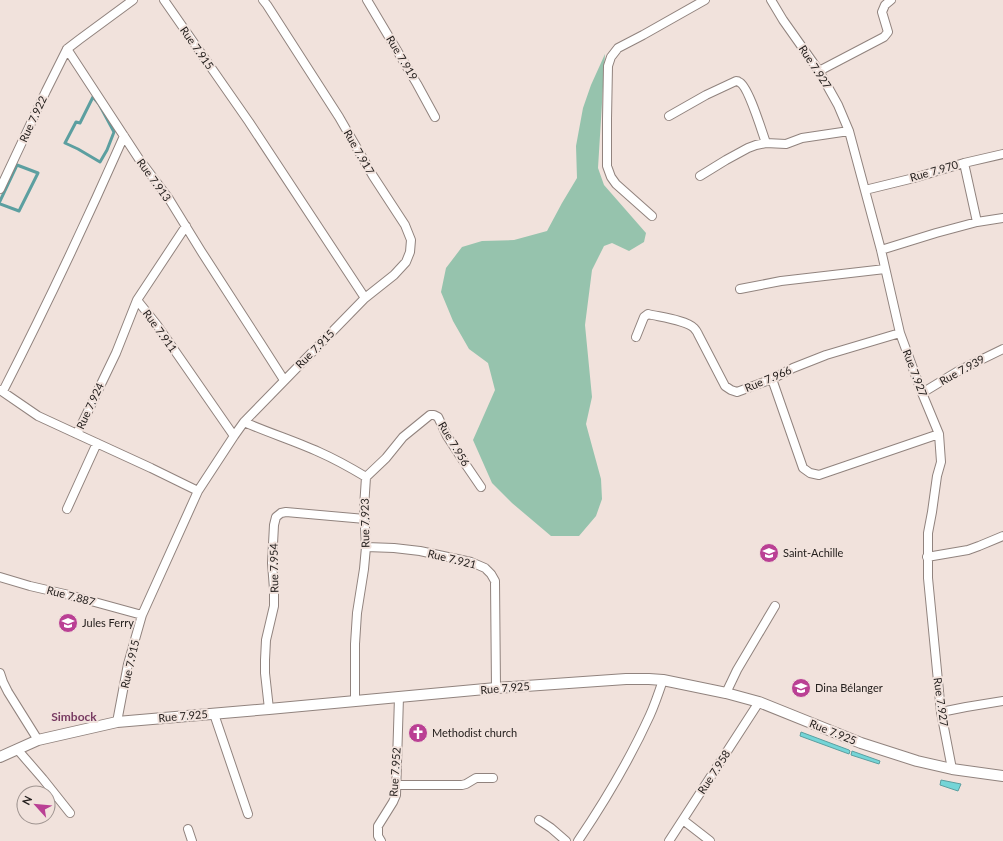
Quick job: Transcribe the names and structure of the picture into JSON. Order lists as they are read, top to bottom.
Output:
{
  "streets": {
    "street": [
      "Rue 7.915",
      "Rue 7.919",
      "Rue 7.927",
      "Rue 7.922",
      "Rue 7.917",
      "Rue 7.970",
      "Rue 7.913",
      "Rue 7.911",
      "Rue 7.939",
      "Rue 7.966",
      "Rue 7.924",
      "Rue 7.956",
      "Rue 7.923",
      "Rue 7.921",
      "Rue 7.954",
      "Rue 7.887",
      "Rue 7.925",
      "Rue 7.952",
      "Rue 7.958"
    ]
  },
  "crossings": [
    ["Rue 7.915", "Rue 7.917"],
    ["Rue 7.915", "Rue 7.913"],
    ["Rue 7.915", "Rue 7.911"],
    ["Rue 7.915", "Rue 7.924"],
    ["Rue 7.915", "Rue 7.887"],
    ["Rue 7.915", "Rue 7.925"],
    ["Rue 7.927", "Rue 7.970"],
    ["Rue 7.927", "Rue 7.939"],
    ["Rue 7.927", "Rue 7.966"],
    ["Rue 7.927", "Rue 7.925"],
    ["Rue 7.922", "Rue 7.913"],
    ["Rue 7.913", "Rue 7.911"],
    ["Rue 7.911", "Rue 7.924"],
    ["Rue 7.956", "Rue 7.923"],
    ["Rue 7.923", "Rue 7.921"],
    ["Rue 7.923", "Rue 7.954"],
    ["Rue 7.923", "Rue 7.925"],
    ["Rue 7.921", "Rue 7.925"],
    ["Rue 7.954", "Rue 7.925"],
    ["Rue 7.925", "Rue 7.952"],
    ["Rue 7.925", "Rue 7.958"]
  ],
  "districts": ["Simbock"],
  "places": {
    "school or university": ["Saint-Achille", "Jules Ferry", "Dina Bélanger"],
    "church": ["Methodist church"]
  },
  "north": "top left"
}
